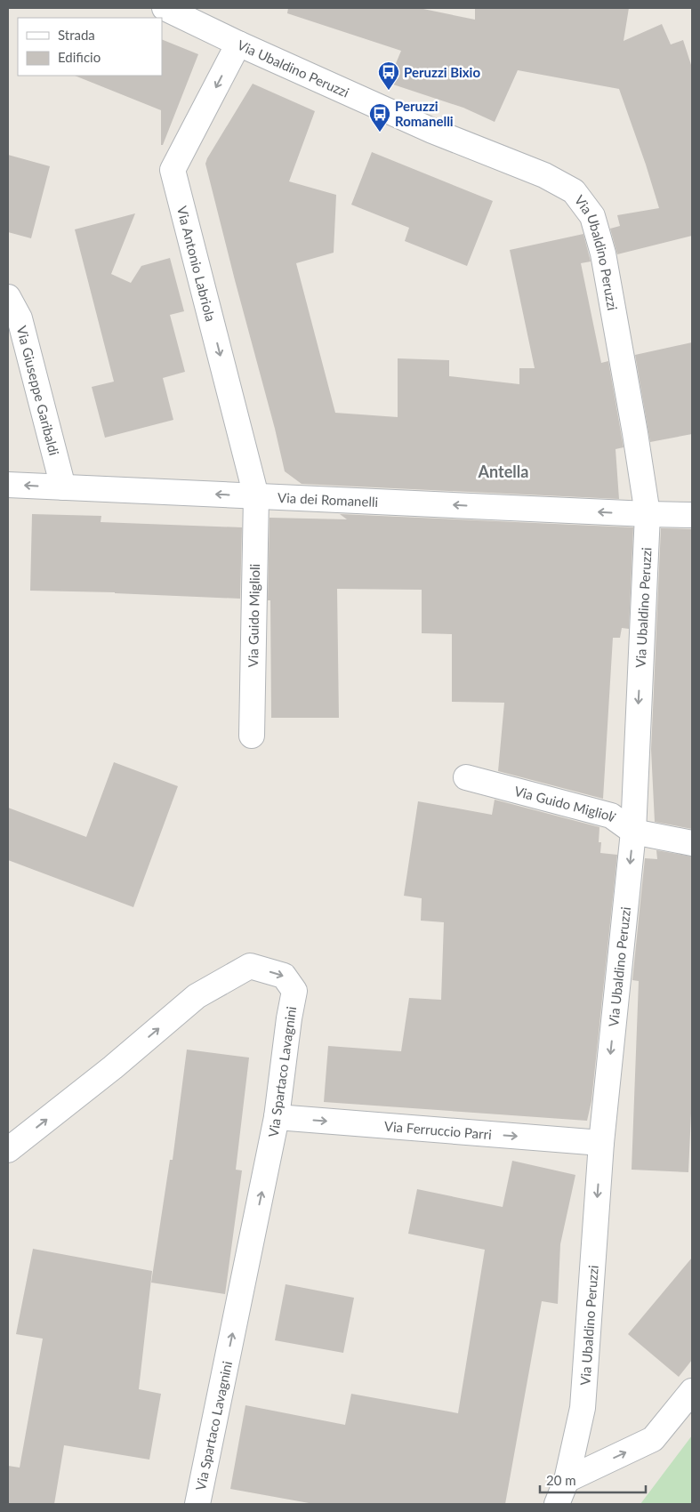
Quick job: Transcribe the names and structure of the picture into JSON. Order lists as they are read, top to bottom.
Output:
{
  "streets": {
    "street": [
      "Via Ubaldino Peruzzi",
      "Via Antonio Labriola",
      "Via Giuseppe Garibaldi",
      "Via dei Romanelli",
      "Via Guido Miglioli",
      "Via Spartaco Lavagnini",
      "Via Ferruccio Parri"
    ]
  },
  "crossings": [
    ["Via Ubaldino Peruzzi", "Via Antonio Labriola"],
    ["Via Ubaldino Peruzzi", "Via dei Romanelli"],
    ["Via Ubaldino Peruzzi", "Via Guido Miglioli"],
    ["Via Ubaldino Peruzzi", "Via Ferruccio Parri"],
    ["Via Antonio Labriola", "Via dei Romanelli"],
    ["Via Antonio Labriola", "Via Guido Miglioli"],
    ["Via Giuseppe Garibaldi", "Via dei Romanelli"],
    ["Via dei Romanelli", "Via Guido Miglioli"],
    ["Via Spartaco Lavagnini", "Via Ferruccio Parri"]
  ],
  "one_way": [
    "Via Ubaldino Peruzzi",
    "Via Antonio Labriola",
    "Via dei Romanelli",
    "Via Ferruccio Parri"
  ],
  "districts": ["Antella"],
  "places": {
    "bus stop": ["Peruzzi Bixio", "Peruzzi Romanelli"]
  },
  "legend": ["Strada", "Edificio"],
  "scale_bar": "20 m"
}
